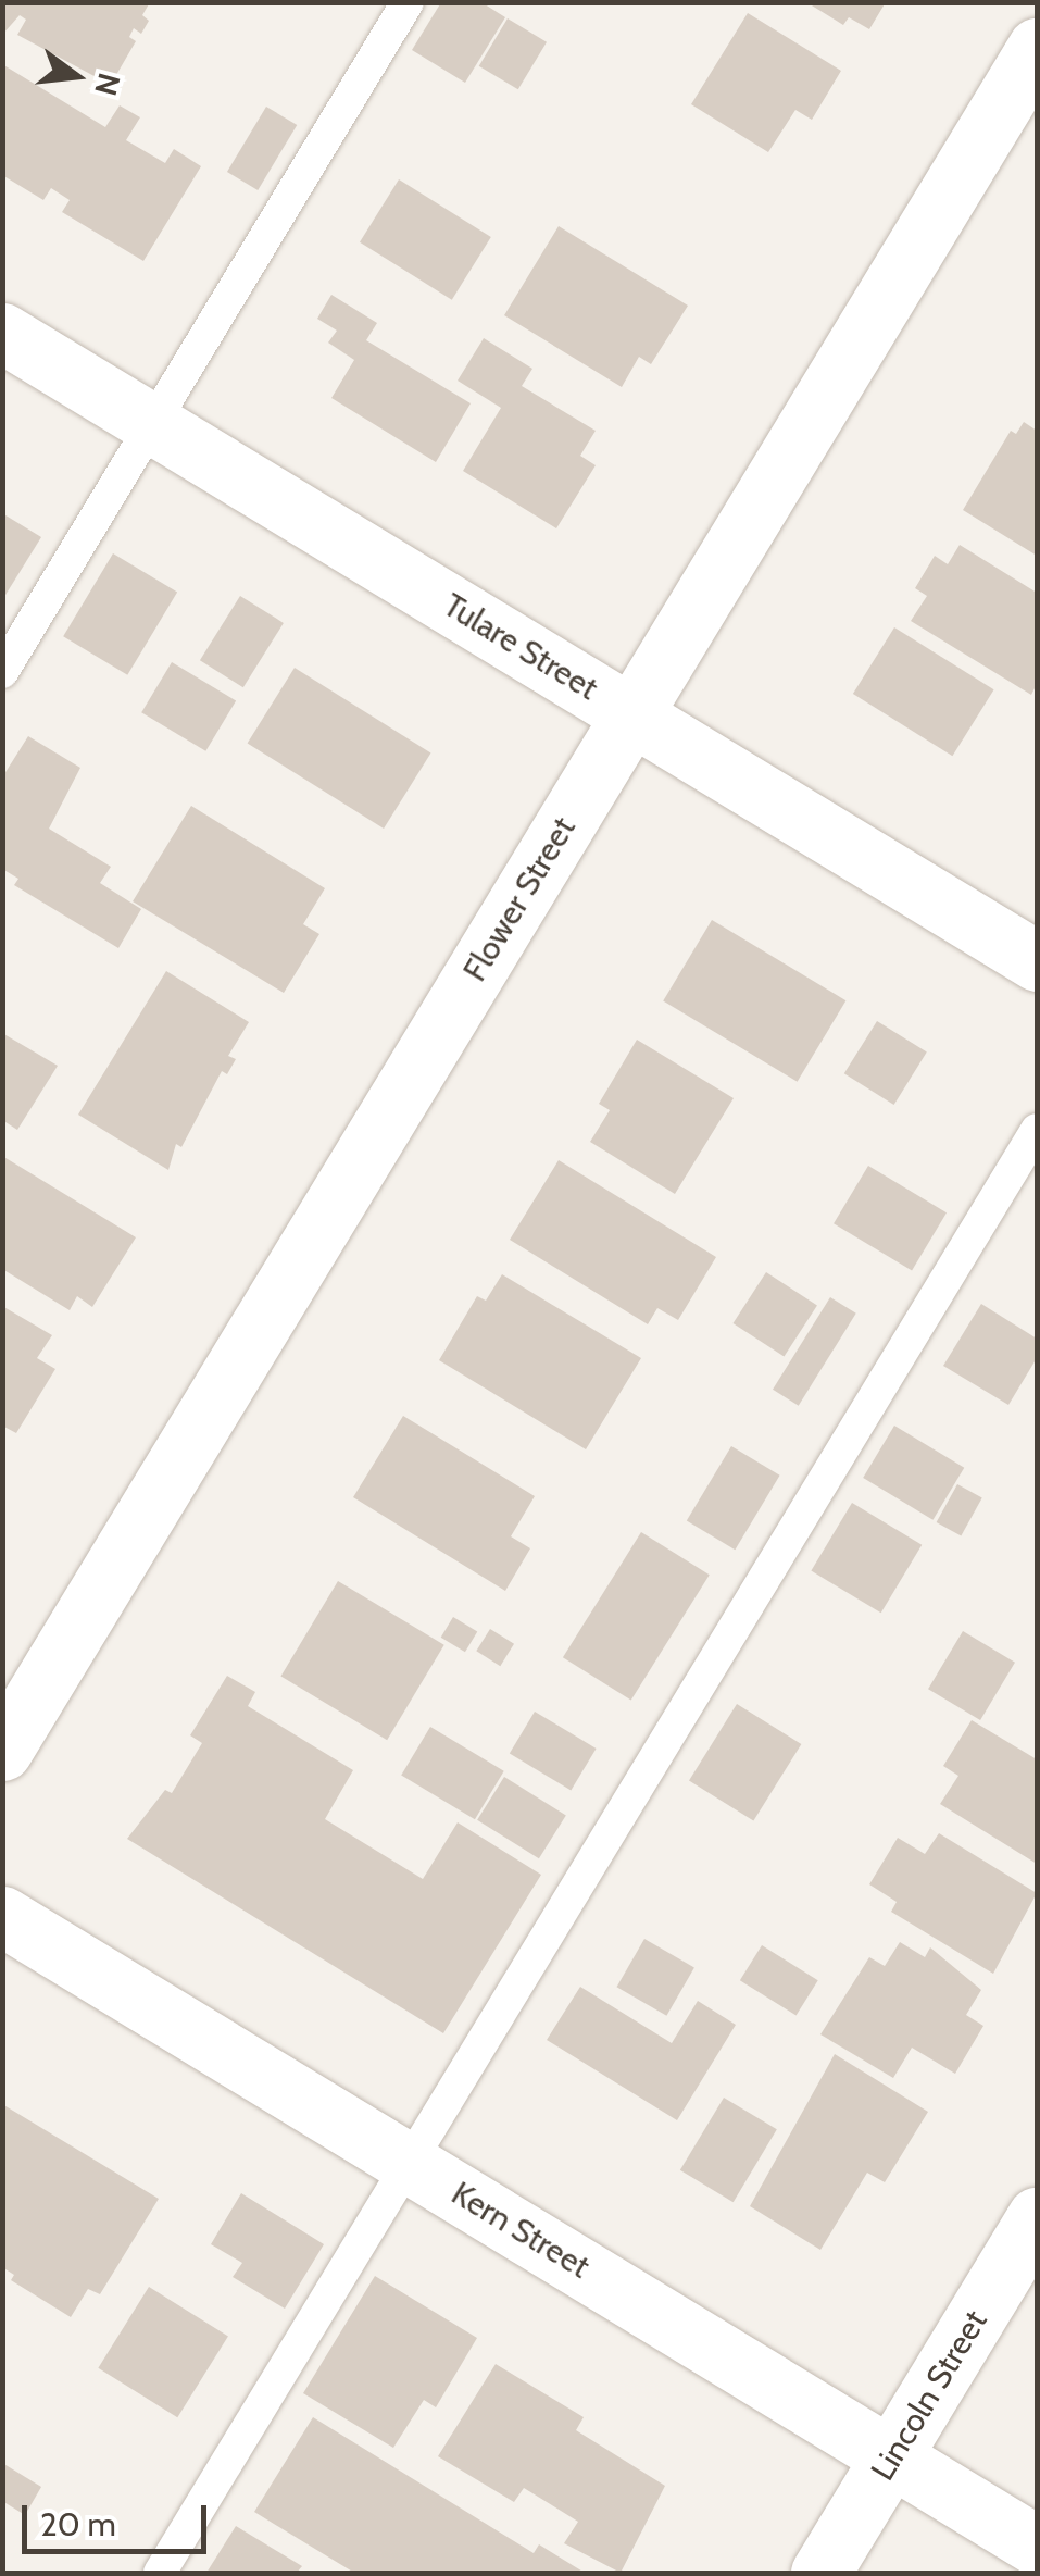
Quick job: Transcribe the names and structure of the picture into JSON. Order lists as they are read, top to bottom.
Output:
{
  "streets": {
    "street": [
      "Tulare Street",
      "Flower Street",
      "Kern Street",
      "Lincoln Street"
    ]
  },
  "crossings": [
    ["Tulare Street", "Flower Street"],
    ["Kern Street", "Lincoln Street"]
  ],
  "scale_bar": "20 m",
  "north": "right"
}
